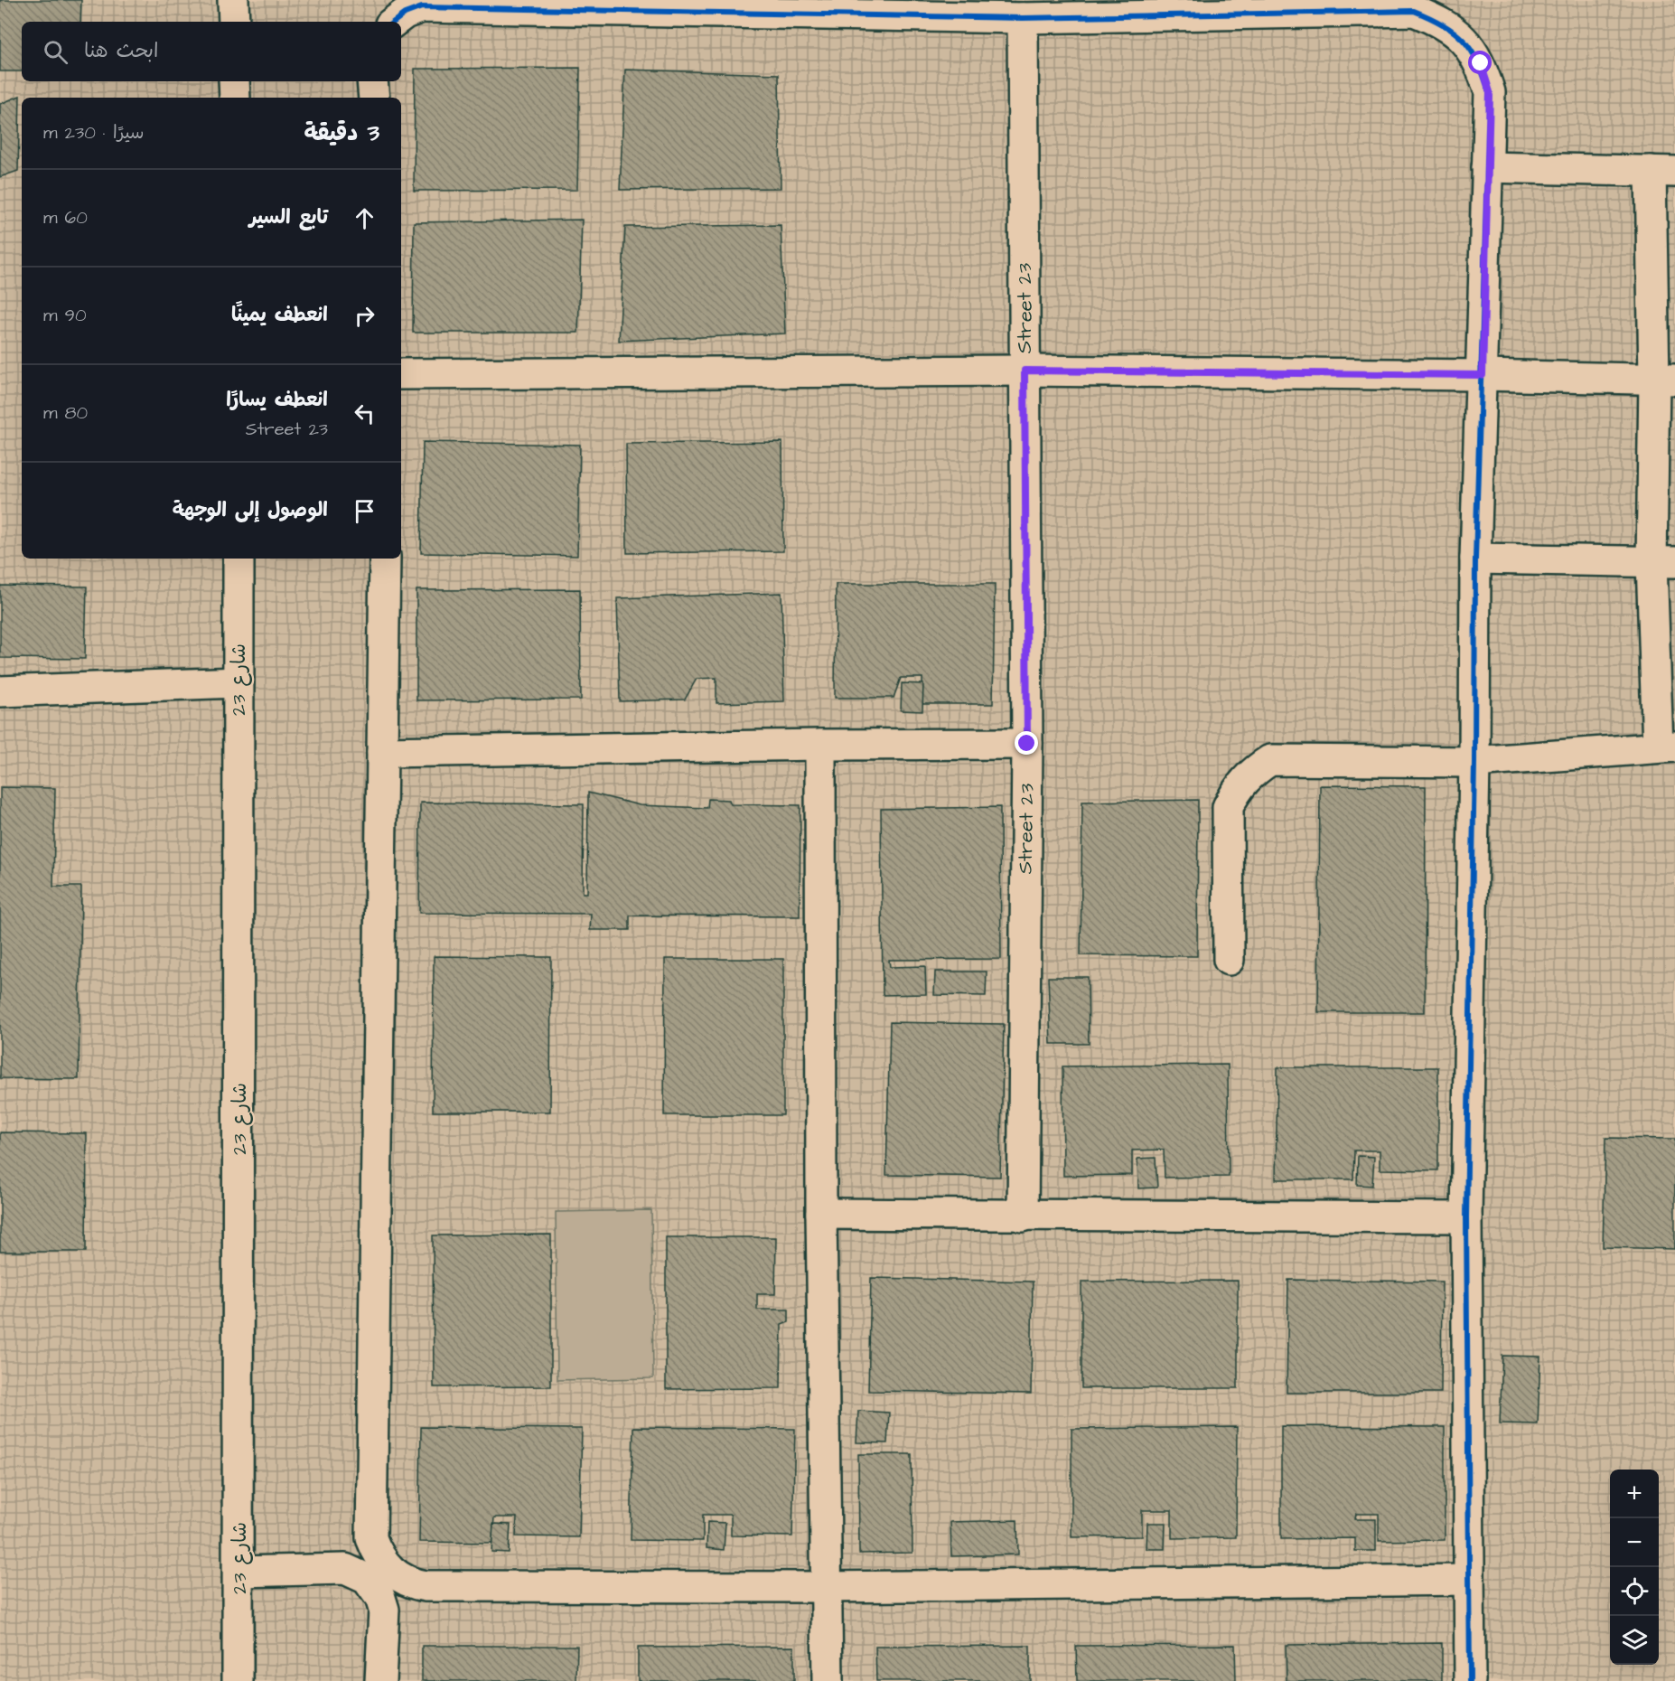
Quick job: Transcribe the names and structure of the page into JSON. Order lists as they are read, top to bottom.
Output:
{
  "streets": {
    "street": ["Street 23", "شارع 23"]
  },
  "page": {
    "search": "ابحث هنا",
    "heading": ["3 دقيقة", "سيرًا · 230 m"],
    "list": [
      ["تابع السير", "60 m"],
      ["انعطف يمينًا", "90 m"],
      ["انعطف يسارًا", "Street 23", "80 m"],
      "الوصول إلى الوجهة"
    ],
    "map_buttons": ["+", "−"]
  }
}
